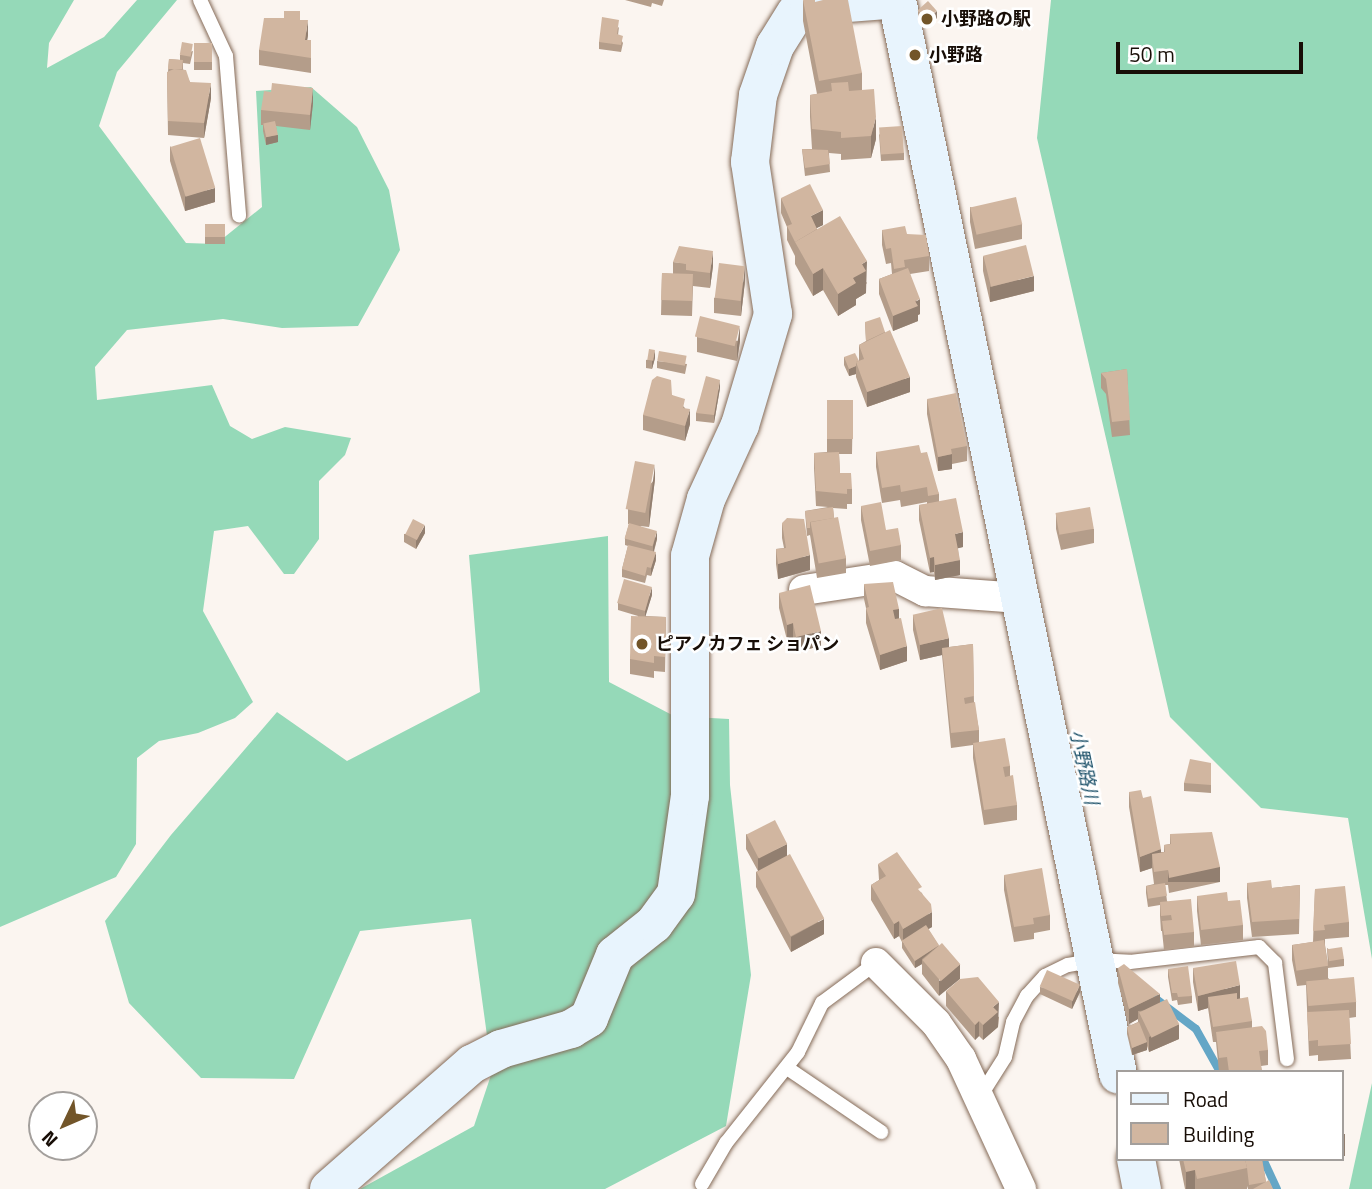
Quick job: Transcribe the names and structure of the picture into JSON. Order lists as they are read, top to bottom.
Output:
{
  "water": ["小野路川"],
  "places": ["小野路の駅", "小野路", "ピアノカフェ ショパン"],
  "legend": ["Road", "Building"],
  "scale_bar": "50 m",
  "north": "bottom left"
}
